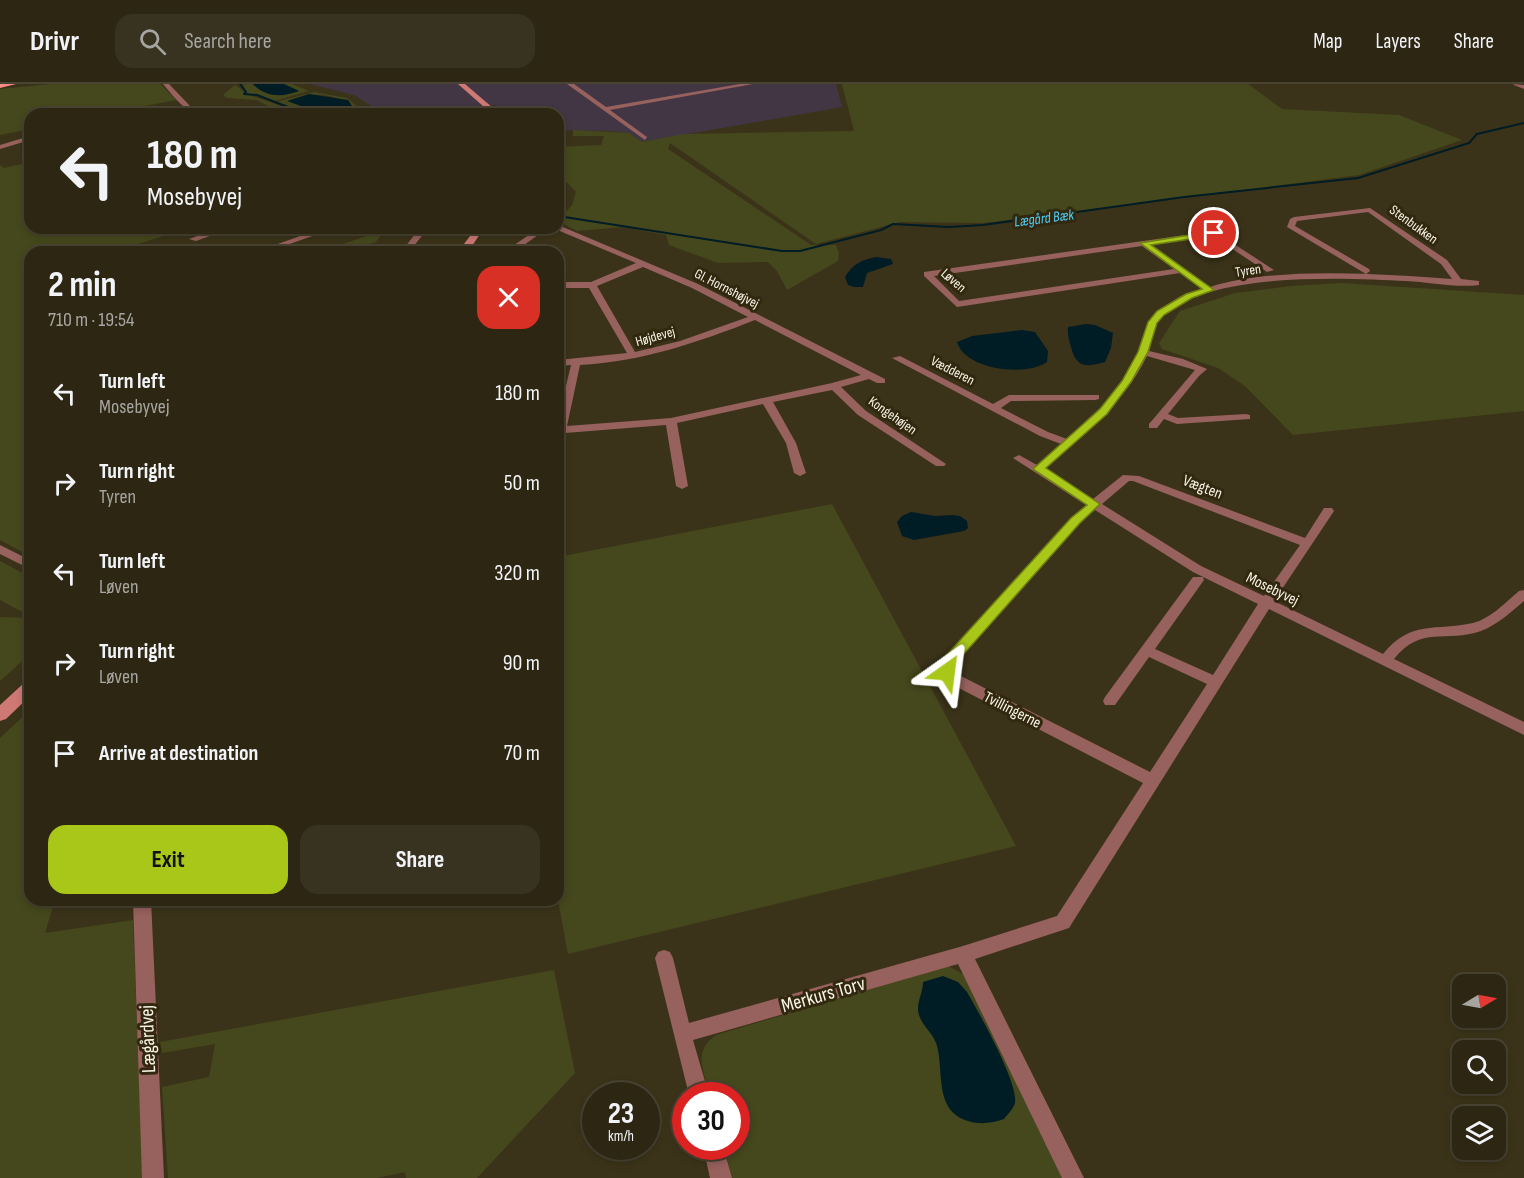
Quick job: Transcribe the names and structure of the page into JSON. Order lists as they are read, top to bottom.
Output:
{
  "streets": {
    "street": [
      "Stenbukken",
      "Tyren",
      "Løven",
      "Gl. Hornshøjvej",
      "Højdevej",
      "Vædderen",
      "Kongehøjen",
      "Vægten",
      "Mosebyvej",
      "Tvillingerne",
      "Merkurs Torv",
      "Lægårdvej"
    ]
  },
  "crossings": [
    ["Stenbukken", "Tyren"],
    ["Tyren", "Vædderen"],
    ["Tyren", "Mosebyvej"],
    ["Gl. Hornshøjvej", "Højdevej"],
    ["Gl. Hornshøjvej", "Kongehøjen"],
    ["Vægten", "Mosebyvej"],
    ["Vægten", "Tvillingerne"],
    ["Mosebyvej", "Tvillingerne"],
    ["Tvillingerne", "Merkurs Torv"]
  ],
  "water": ["Lægård Bæk"],
  "north": "right",
  "page": {
    "header": "Drivr",
    "search": "Search here",
    "nav": ["Map", "Layers", "Share"],
    "turn": ["180 m", "Mosebyvej"],
    "heading": ["2 min", "710 m · 19:54"],
    "list": [
      {
        "name": "Turn left",
        "note": "Mosebyvej",
        "value": "180 m"
      },
      {
        "name": "Turn right",
        "note": "Tyren",
        "value": "50 m"
      },
      {
        "name": "Turn left",
        "note": "Løven",
        "value": "320 m"
      },
      {
        "name": "Turn right",
        "note": "Løven",
        "value": "90 m"
      },
      {
        "name": "Arrive at destination",
        "value": "70 m"
      }
    ],
    "buttons": ["Exit", "Share"],
    "speed": "23 km/h",
    "limit": "30"
  }
}
